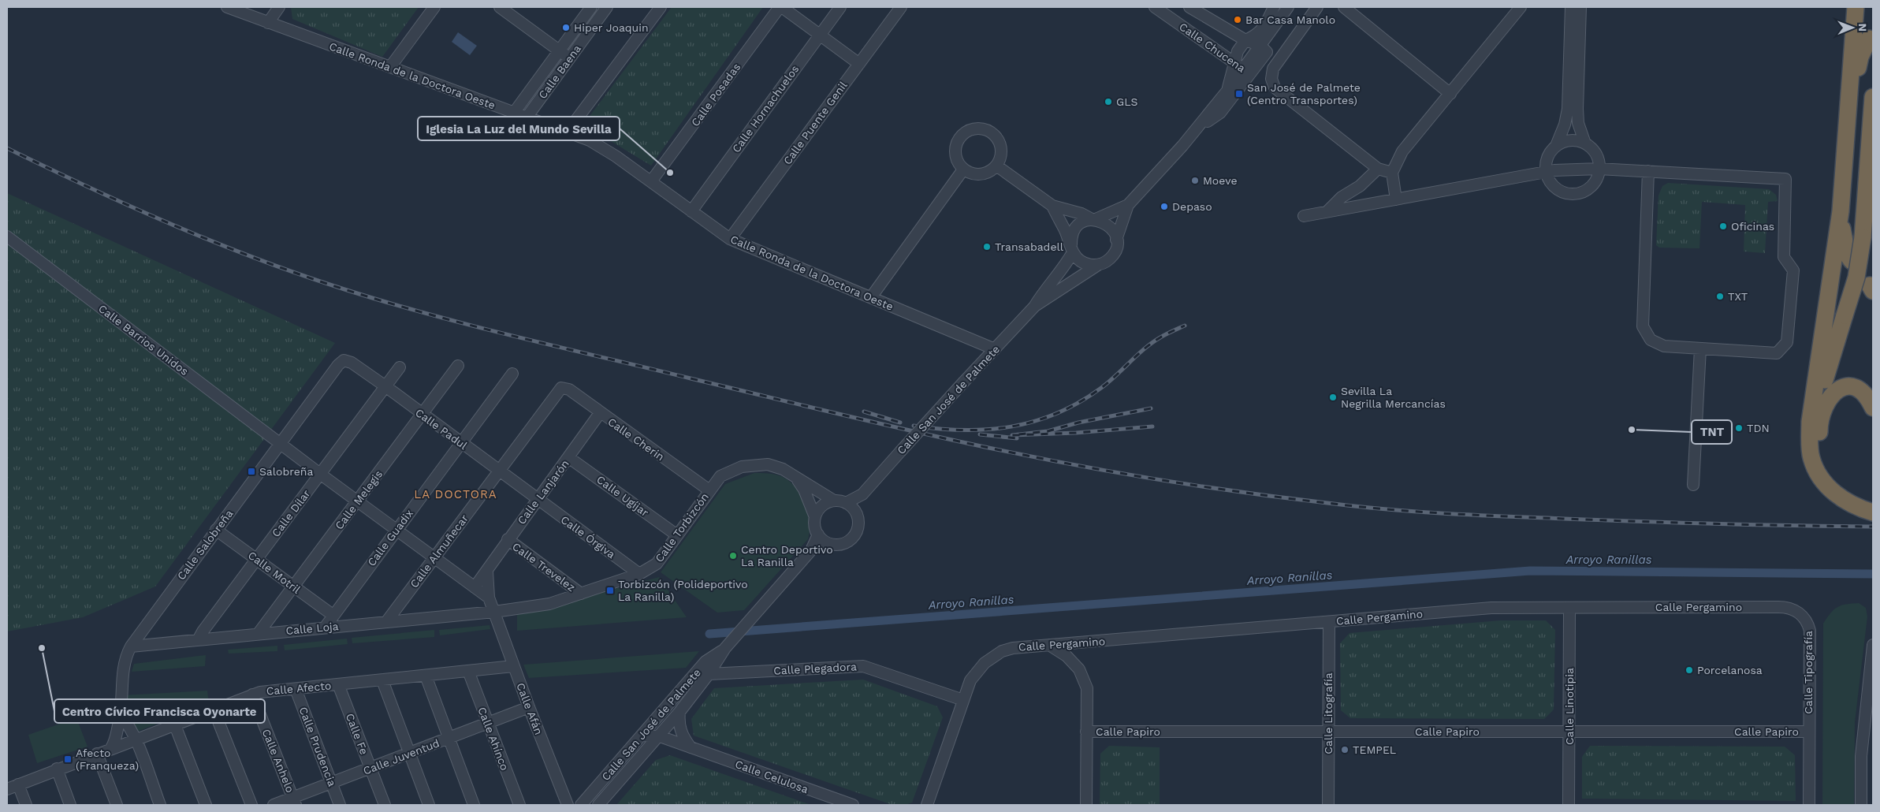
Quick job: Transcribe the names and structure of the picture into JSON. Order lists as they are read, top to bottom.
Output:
{
  "streets": {
    "street": [
      "Calle Chucena",
      "Calle Baena",
      "Calle Ronda de la Doctora Oeste",
      "Calle Posadas",
      "Calle Hornachuelos",
      "Calle Puente Genil",
      "Calle Barrios Unidos",
      "Calle San José de Palmete",
      "Calle Padul",
      "Calle Cherin",
      "Calle Lanjarón",
      "Calle Ugíjar",
      "Calle Melegis",
      "Calle Dílar",
      "Calle Torbizcón",
      "Calle Órgiva",
      "Calle Guadix",
      "Calle Salobreña",
      "Calle Almuñecar",
      "Calle Trevelez",
      "Calle Motril",
      "Calle Pergamino",
      "Calle Loja",
      "Calle Plegadora",
      "Calle Tipografía",
      "Calle Afecto",
      "Calle Linotipia",
      "Calle Afán",
      "Calle Litografía",
      "Calle Papiro",
      "Calle Fe",
      "Calle Ahínco",
      "Calle Prudencia",
      "Calle Juventud",
      "Calle Anhelo",
      "Calle Celulosa"
    ]
  },
  "crossings": [
    ["Calle Baena", "Calle Ronda de la Doctora Oeste"],
    ["Calle Ronda de la Doctora Oeste", "Calle Posadas"],
    ["Calle Ronda de la Doctora Oeste", "Calle Hornachuelos"],
    ["Calle Ronda de la Doctora Oeste", "Calle Puente Genil"],
    ["Calle Ronda de la Doctora Oeste", "Calle San José de Palmete"],
    ["Calle Barrios Unidos", "Calle Lanjarón"],
    ["Calle Barrios Unidos", "Calle Melegis"],
    ["Calle Barrios Unidos", "Calle Dílar"],
    ["Calle Barrios Unidos", "Calle Guadix"],
    ["Calle Barrios Unidos", "Calle Salobreña"],
    ["Calle Barrios Unidos", "Calle Almuñecar"],
    ["Calle San José de Palmete", "Calle Torbizcón"],
    ["Calle San José de Palmete", "Calle Plegadora"],
    ["Calle San José de Palmete", "Calle Celulosa"],
    ["Calle Padul", "Calle Lanjarón"],
    ["Calle Padul", "Calle Melegis"],
    ["Calle Padul", "Calle Dílar"],
    ["Calle Padul", "Calle Órgiva"],
    ["Calle Padul", "Calle Guadix"],
    ["Calle Padul", "Calle Salobreña"],
    ["Calle Padul", "Calle Almuñecar"],
    ["Calle Cherin", "Calle Lanjarón"],
    ["Calle Cherin", "Calle Torbizcón"],
    ["Calle Cherin", "Calle Almuñecar"],
    ["Calle Lanjarón", "Calle Ugíjar"],
    ["Calle Lanjarón", "Calle Órgiva"],
    ["Calle Lanjarón", "Calle Trevelez"],
    ["Calle Ugíjar", "Calle Torbizcón"],
    ["Calle Melegis", "Calle Motril"],
    ["Calle Melegis", "Calle Loja"],
    ["Calle Dílar", "Calle Motril"],
    ["Calle Dílar", "Calle Loja"],
    ["Calle Torbizcón", "Calle Órgiva"],
    ["Calle Torbizcón", "Calle Trevelez"],
    ["Calle Torbizcón", "Calle Loja"],
    ["Calle Torbizcón", "Calle Afán"],
    ["Calle Guadix", "Calle Motril"],
    ["Calle Guadix", "Calle Loja"],
    ["Calle Salobreña", "Calle Motril"],
    ["Calle Salobreña", "Calle Loja"],
    ["Calle Salobreña", "Calle Afecto"],
    ["Calle Almuñecar", "Calle Loja"],
    ["Calle Pergamino", "Calle Plegadora"],
    ["Calle Pergamino", "Calle Tipografía"],
    ["Calle Pergamino", "Calle Linotipia"],
    ["Calle Pergamino", "Calle Litografía"],
    ["Calle Loja", "Calle Afán"],
    ["Calle Tipografía", "Calle Papiro"],
    ["Calle Afecto", "Calle Afán"],
    ["Calle Afecto", "Calle Fe"],
    ["Calle Afecto", "Calle Ahínco"],
    ["Calle Afecto", "Calle Prudencia"],
    ["Calle Afecto", "Calle Anhelo"],
    ["Calle Linotipia", "Calle Papiro"],
    ["Calle Afán", "Calle Juventud"],
    ["Calle Litografía", "Calle Papiro"],
    ["Calle Fe", "Calle Juventud"],
    ["Calle Ahínco", "Calle Juventud"],
    ["Calle Prudencia", "Calle Juventud"],
    ["Calle Juventud", "Calle Anhelo"]
  ],
  "districts": ["LA DOCTORA"],
  "water": ["Arroyo Ranillas"],
  "places": {
    "other": [
      "Bar Casa Manolo",
      "Hiper Joaquin",
      "GLS",
      "Iglesia La Luz del Mundo Sevilla",
      "Moeve",
      "Depaso",
      "Oficinas",
      "Transabadell",
      "TXT",
      "Sevilla La Negrilla Mercancías",
      "TDN",
      "TNT",
      "Centro Deportivo La Ranilla",
      "Centro Cívico Francisca Oyonarte",
      "Porcelanosa",
      "TEMPEL"
    ],
    "transit": [
      "San José de Palmete (Centro Transportes)",
      "Salobreña",
      "Torbizcón (Polideportivo La Ranilla)",
      "Afecto (Franqueza)"
    ]
  },
  "north": "right"
}
